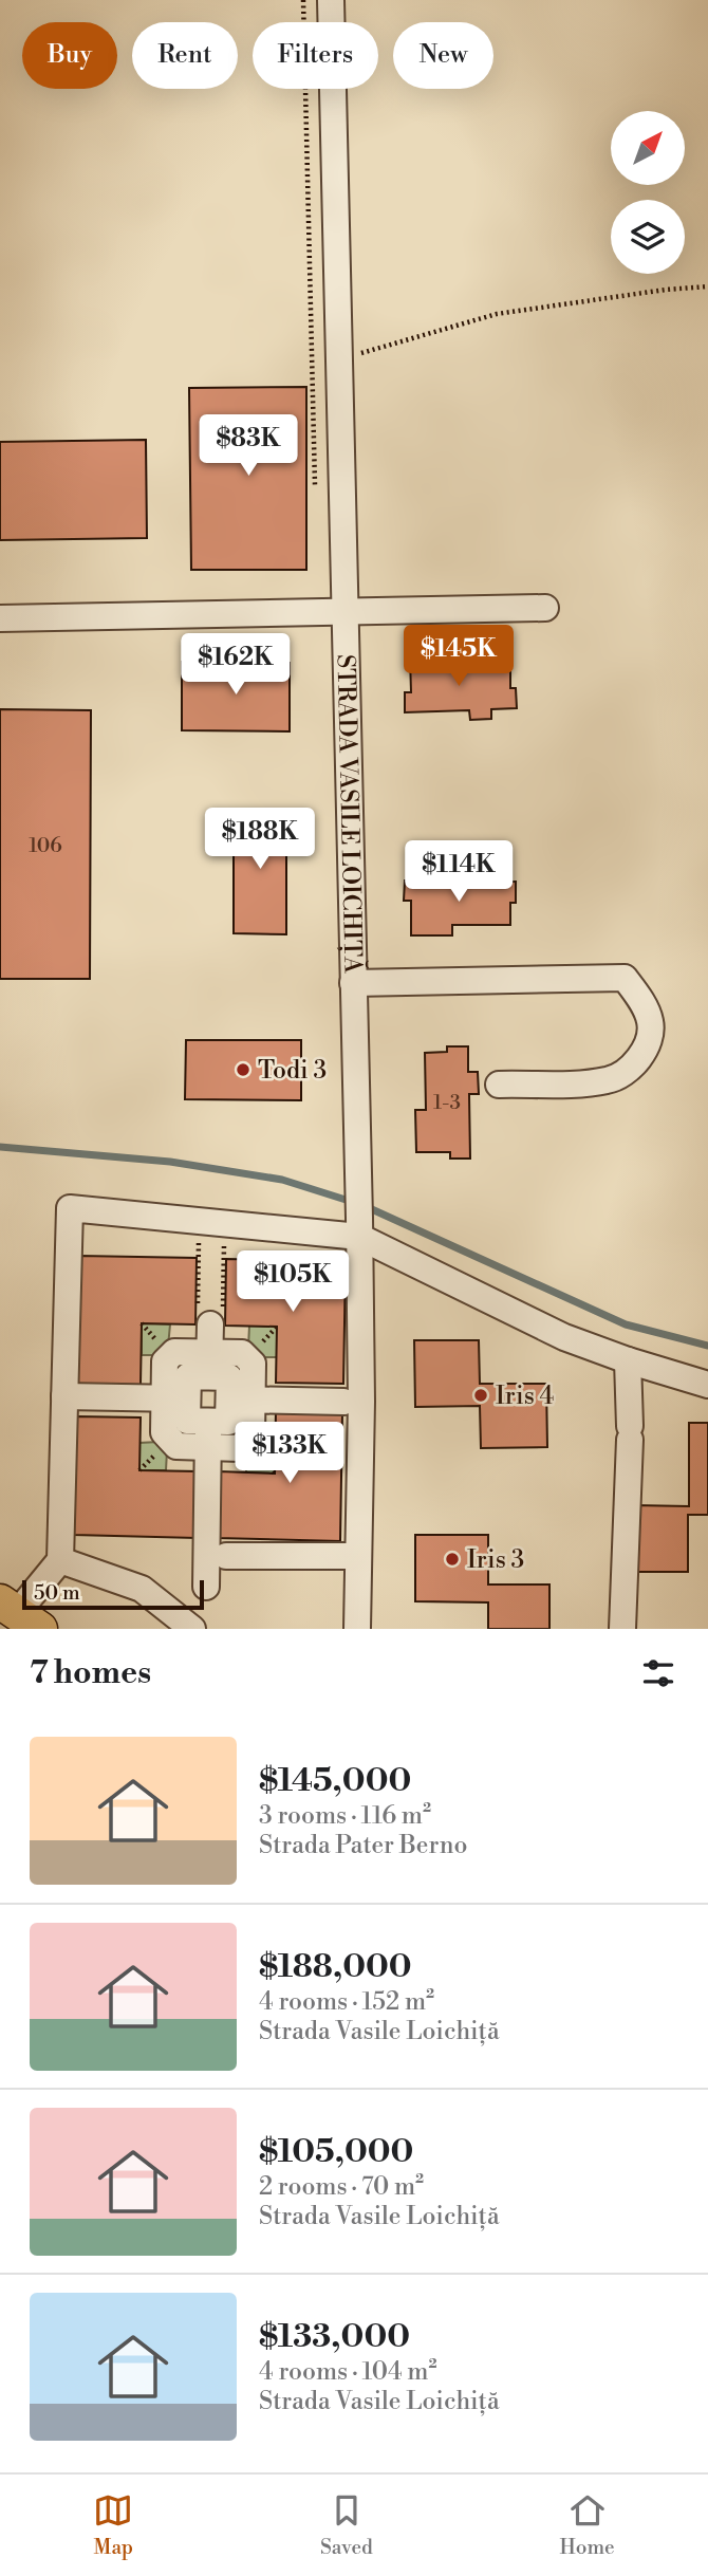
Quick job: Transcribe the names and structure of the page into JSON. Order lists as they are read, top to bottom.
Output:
{
  "streets": {
    "street": ["STRADA VASILE LOICHIȚĂ"]
  },
  "places": ["Todi 3", "Iris 4", "Iris 3"],
  "house_numbers": ["106", "1-3"],
  "scale_bar": "50 m",
  "north": "top right",
  "page": {
    "chip": [
      "Buy",
      "Rent",
      "Filters",
      "New"
    ],
    "price": [
      "$83K",
      "$145K",
      "$162K",
      "$188K",
      "$114K",
      "$105K",
      "$133K"
    ],
    "scale": "50 m",
    "heading": "7 homes",
    "list": [
      {
        "name": "$145,000",
        "note": "3 rooms · 116 m² · Strada Pater Berno"
      },
      {
        "name": "$188,000",
        "note": "4 rooms · 152 m² · Strada Vasile Loichiță"
      },
      {
        "name": "$105,000",
        "note": "2 rooms · 70 m² · Strada Vasile Loichiță"
      },
      {
        "name": "$133,000",
        "note": "4 rooms · 104 m² · Strada Vasile Loichiță"
      }
    ],
    "tabs": ["Map", "Saved", "Home"]
  }
}
